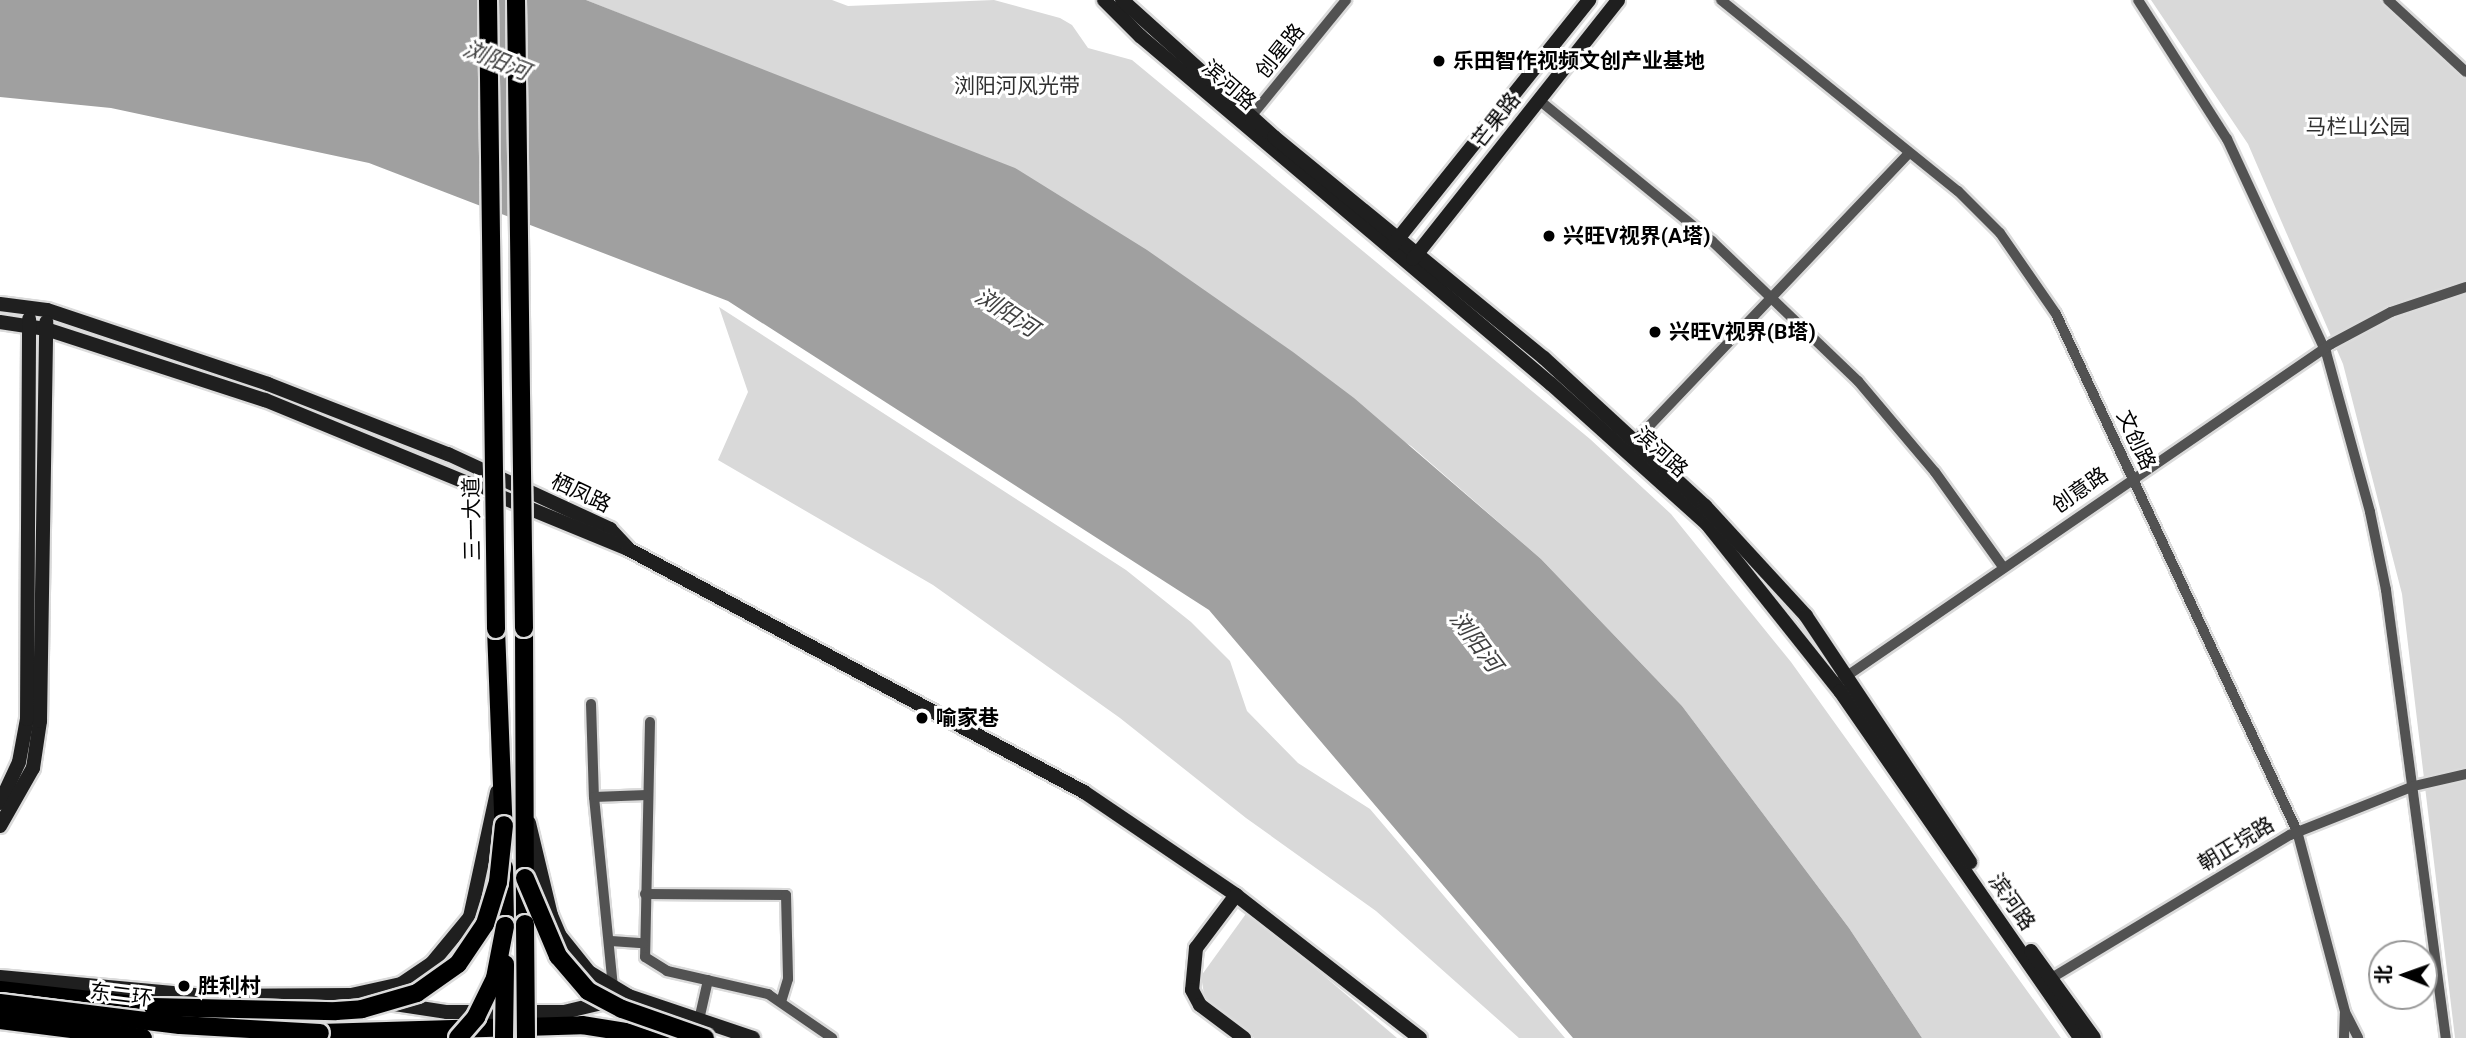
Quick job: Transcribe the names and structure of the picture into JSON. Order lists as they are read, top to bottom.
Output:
{
  "streets": {
    "highway": ["三一大道", "东二环"],
    "street": [
      "创星路",
      "滨河路",
      "芒果路",
      "文创路",
      "创意路",
      "栖凤路",
      "朝正垸路"
    ]
  },
  "crossings": [
    ["创星路", "滨河路"],
    ["滨河路", "芒果路"],
    ["滨河路", "创意路"],
    ["滨河路", "朝正垸路"],
    ["文创路", "创意路"],
    ["文创路", "朝正垸路"]
  ],
  "water": ["浏阳河"],
  "parks": ["浏阳河风光带", "马栏山公园"],
  "places": [
    "乐田智作视频文创产业基地",
    "兴旺V视界(A塔)",
    "兴旺V视界(B塔)",
    "喻家巷",
    "胜利村"
  ],
  "north": "left"
}
